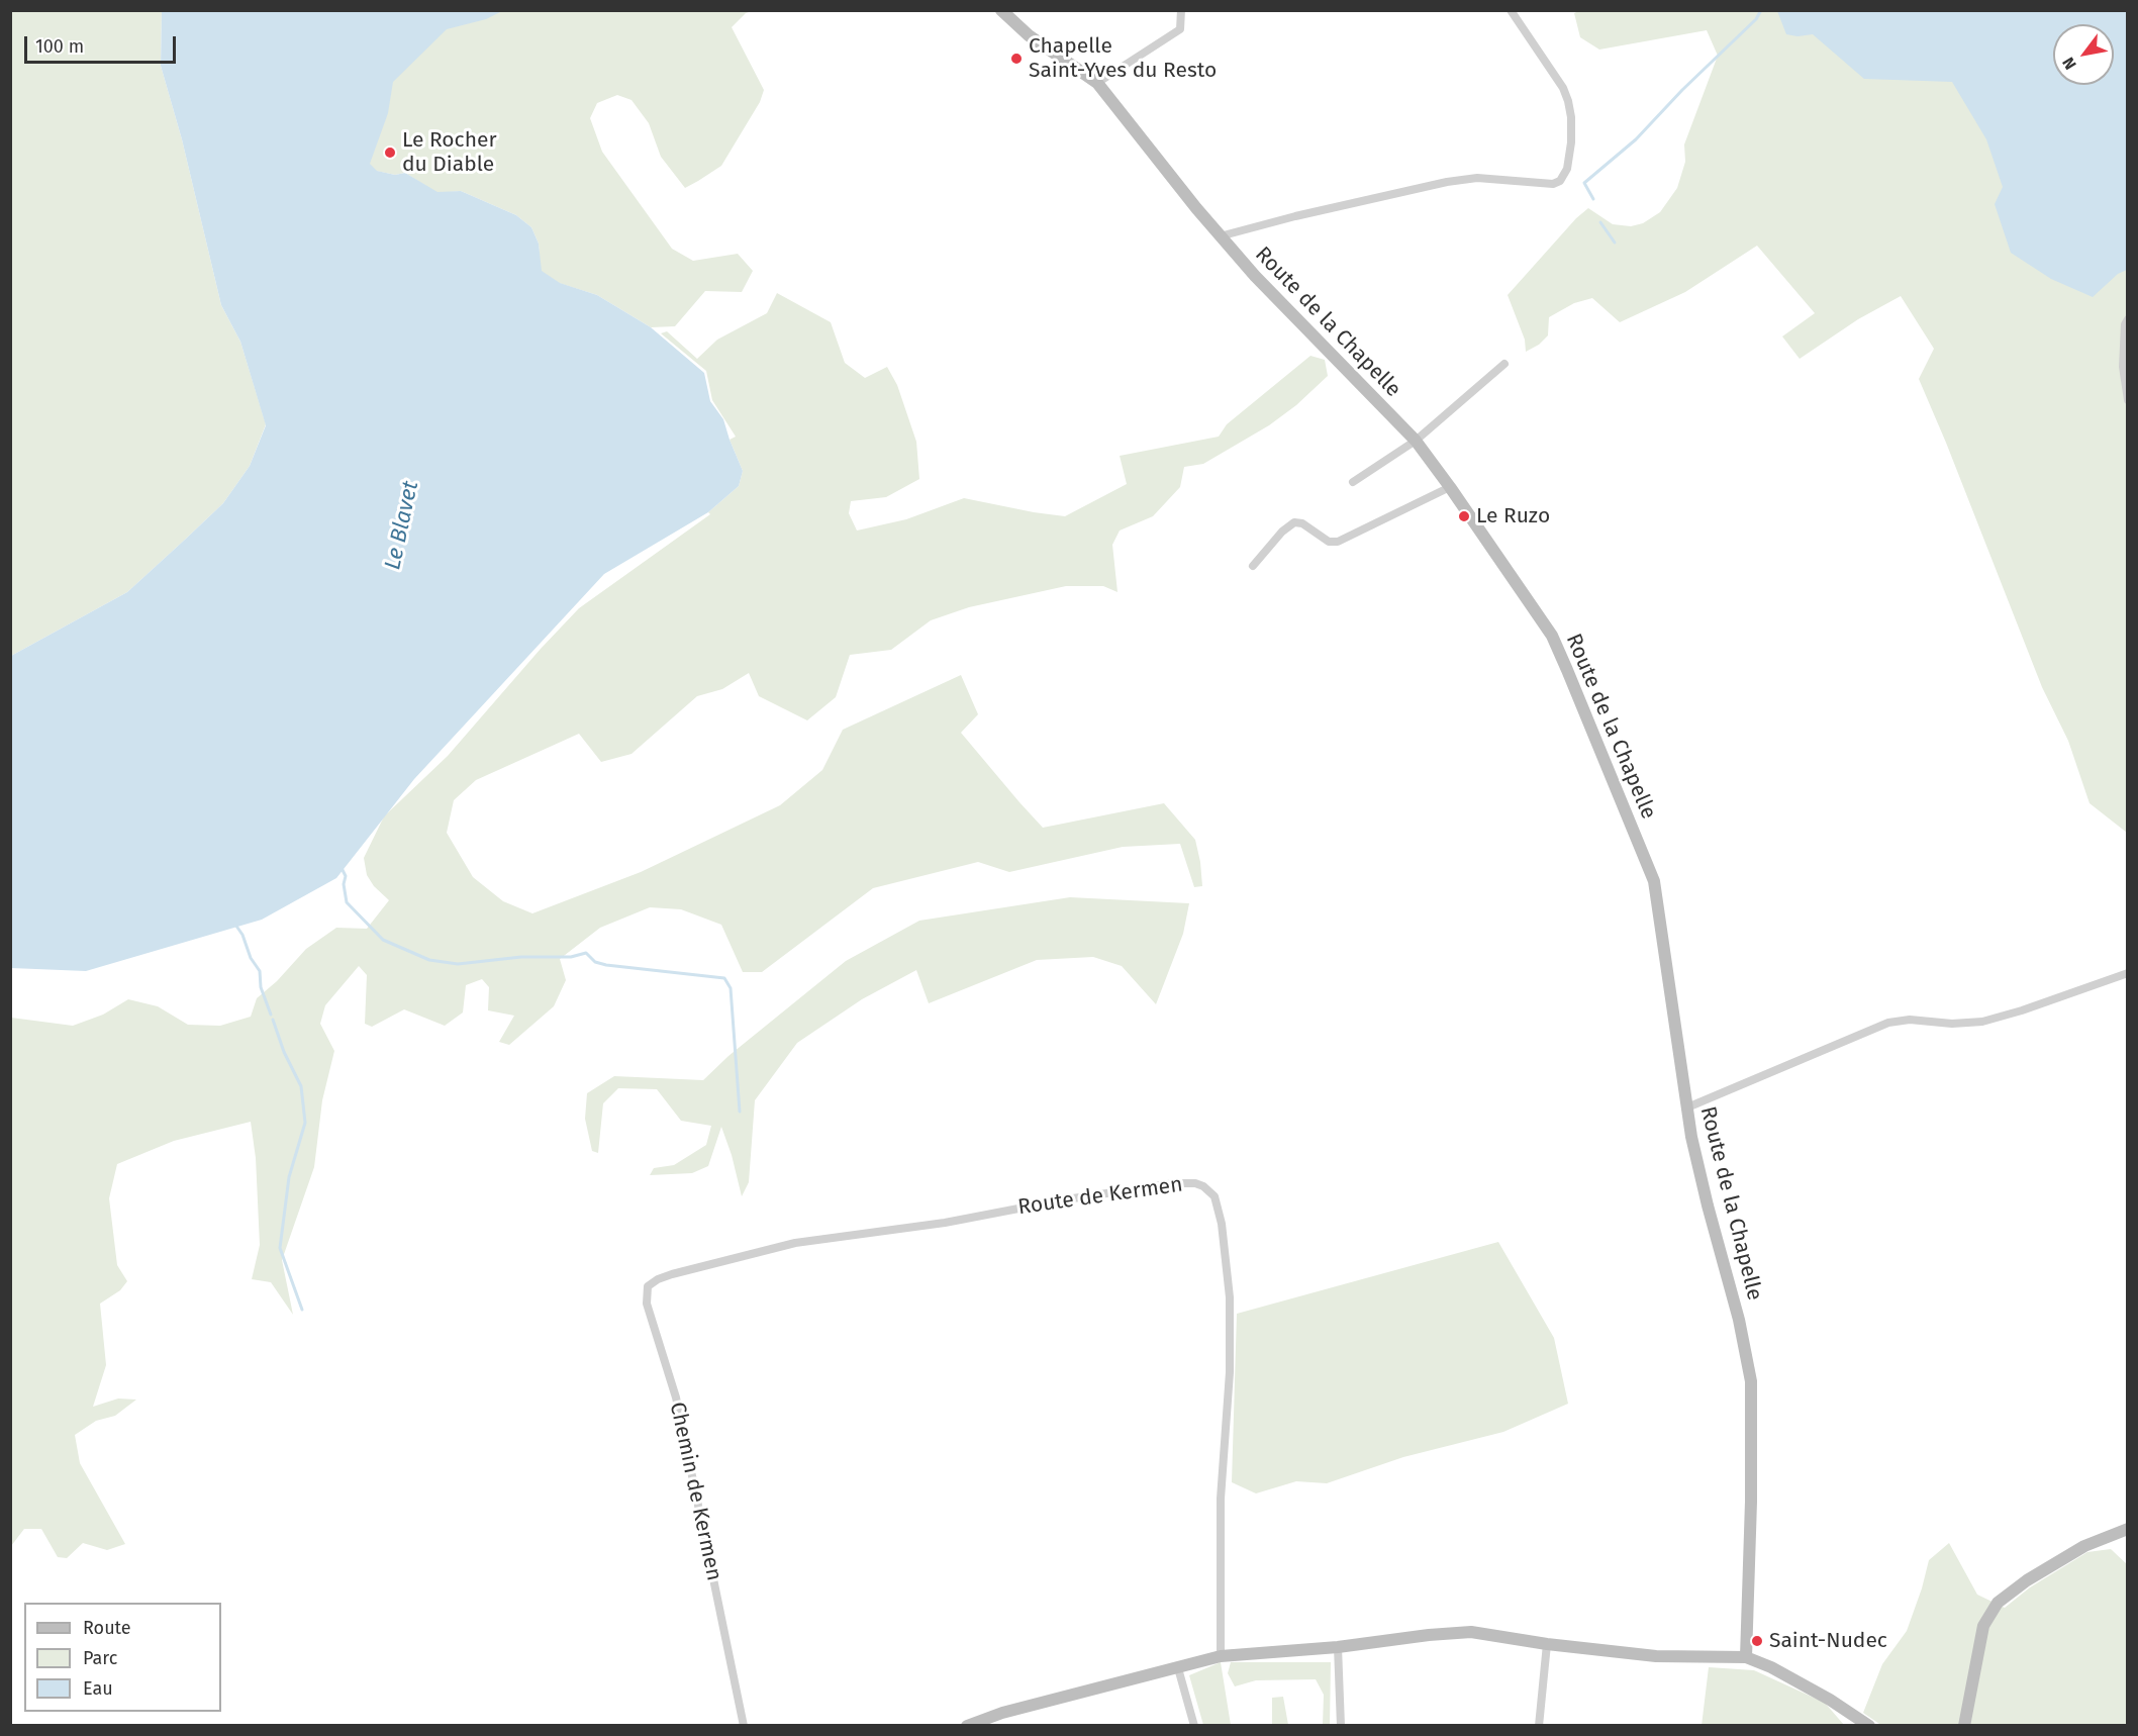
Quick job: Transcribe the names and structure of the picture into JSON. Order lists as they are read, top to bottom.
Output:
{
  "streets": {
    "street": ["Route de la Chapelle", "Route de Kermen", "Chemin de Kermen"]
  },
  "crossings": [
    ["Route de Kermen", "Chemin de Kermen"]
  ],
  "water": ["Le Blavet"],
  "places": [
    "Chapelle Saint-Yves du Resto",
    "Le Rocher du Diable",
    "Le Ruzo",
    "Saint-Nudec"
  ],
  "legend": ["Route", "Parc", "Eau"],
  "scale_bar": "100 m",
  "north": "bottom left"
}
